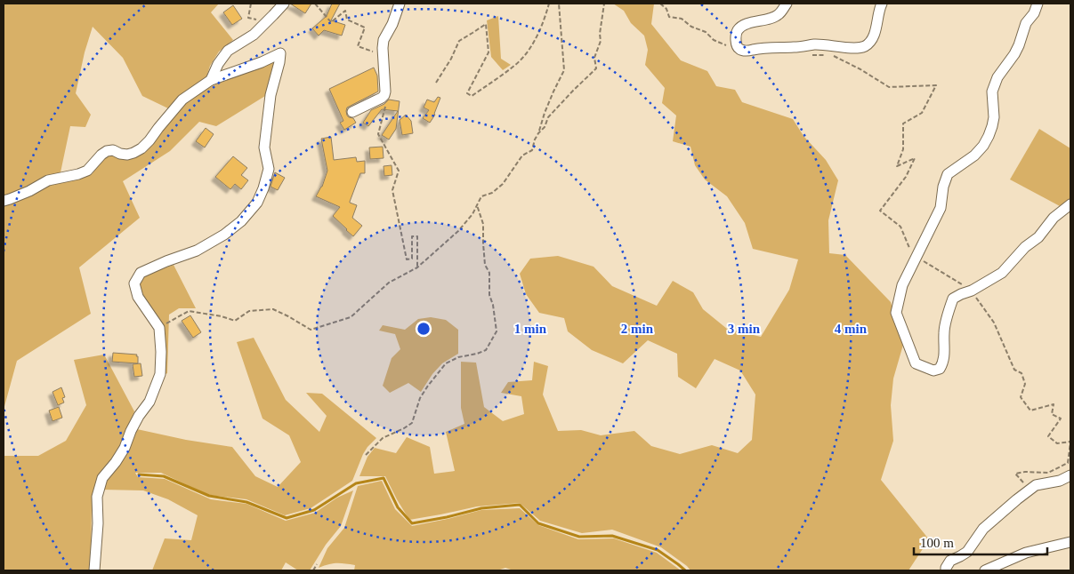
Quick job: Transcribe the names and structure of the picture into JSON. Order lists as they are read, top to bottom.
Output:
{
  "scale_bar": "100 m",
  "rings": [
    "1 min",
    "2 min",
    "3 min",
    "4 min"
  ]
}
